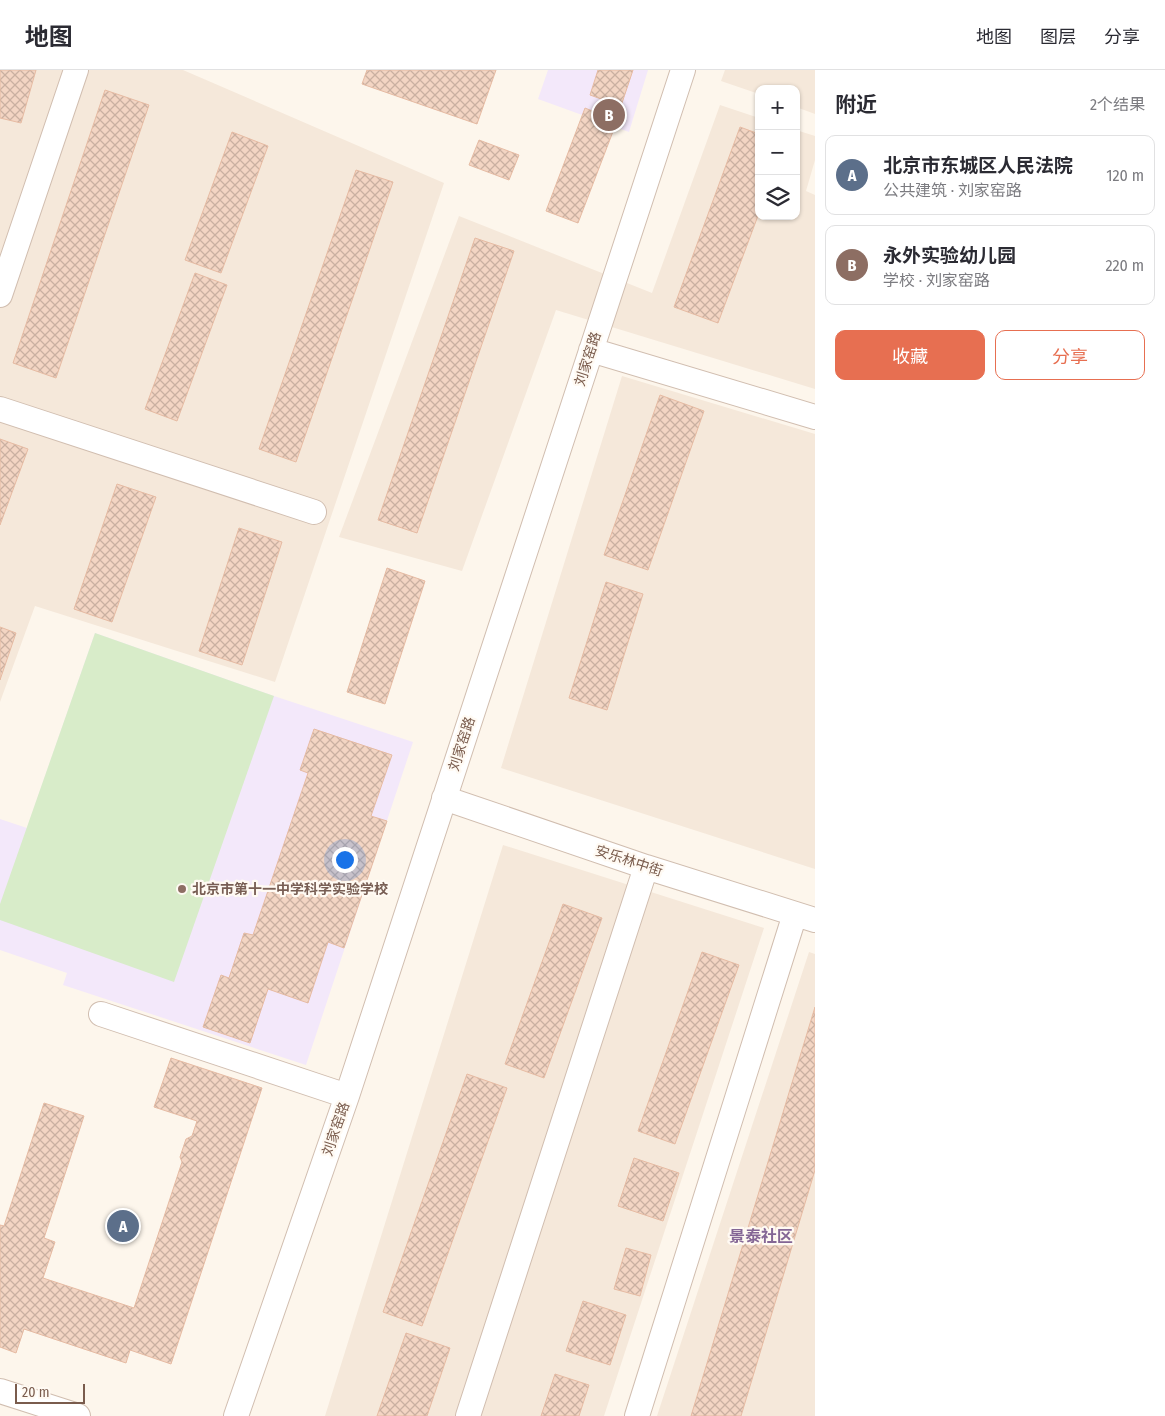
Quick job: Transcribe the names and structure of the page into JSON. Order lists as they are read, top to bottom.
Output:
{
  "streets": {
    "street": ["刘家窑路", "安乐林中街"]
  },
  "crossings": [
    ["刘家窑路", "安乐林中街"]
  ],
  "districts": ["景泰社区"],
  "places": ["北京市第十一中学科学实验学校"],
  "scale_bar": "20 m",
  "page": {
    "header": "地图",
    "nav": ["地图", "图层", "分享"],
    "heading": ["附近", "2个结果"],
    "map_buttons": ["+", "−"],
    "pins": ["B", "A"],
    "list": [
      {
        "mark": "A",
        "name": "北京市东城区人民法院",
        "note": "公共建筑 · 刘家窑路",
        "value": "120 m"
      },
      {
        "mark": "B",
        "name": "永外实验幼儿园",
        "note": "学校 · 刘家窑路",
        "value": "220 m"
      }
    ],
    "buttons": ["收藏", "分享"],
    "scale": "20 m"
  }
}
